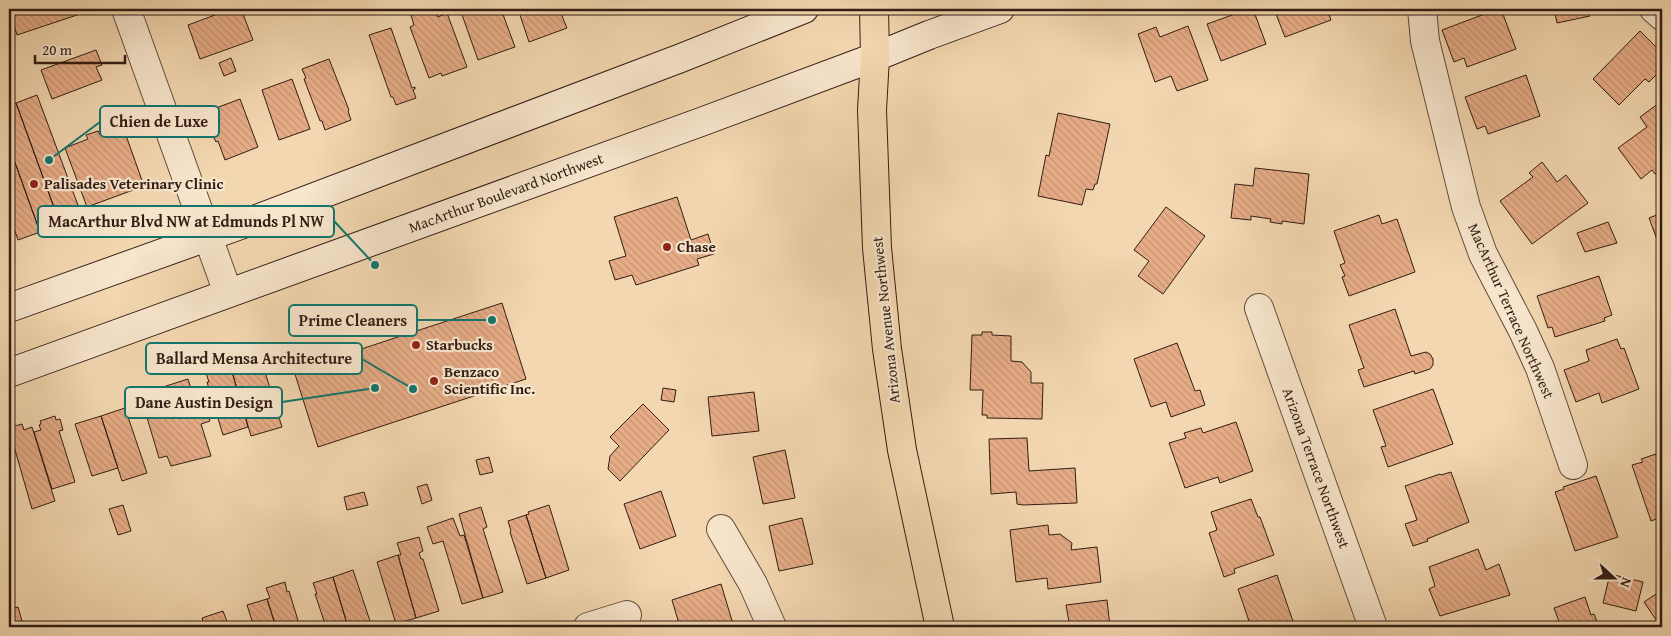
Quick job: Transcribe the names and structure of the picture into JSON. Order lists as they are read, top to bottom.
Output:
{
  "streets": {
    "main road": [
      "MacArthur Boulevard Northwest",
      "MacArthur Terrace Northwest",
      "Arizona Avenue Northwest",
      "Arizona Terrace Northwest"
    ]
  },
  "crossings": [
    ["MacArthur Boulevard Northwest", "Arizona Avenue Northwest"]
  ],
  "places": [
    "Chien de Luxe",
    "Palisades Veterinary Clinic",
    "Chase",
    "MacArthur Blvd NW at Edmunds Pl NW",
    "Prime Cleaners",
    "Starbucks",
    "Benzaco Scientific Inc.",
    "Dane Austin Design",
    "Ballard Mensa Architecture"
  ],
  "scale_bar": "20 m",
  "north": "right"
}
